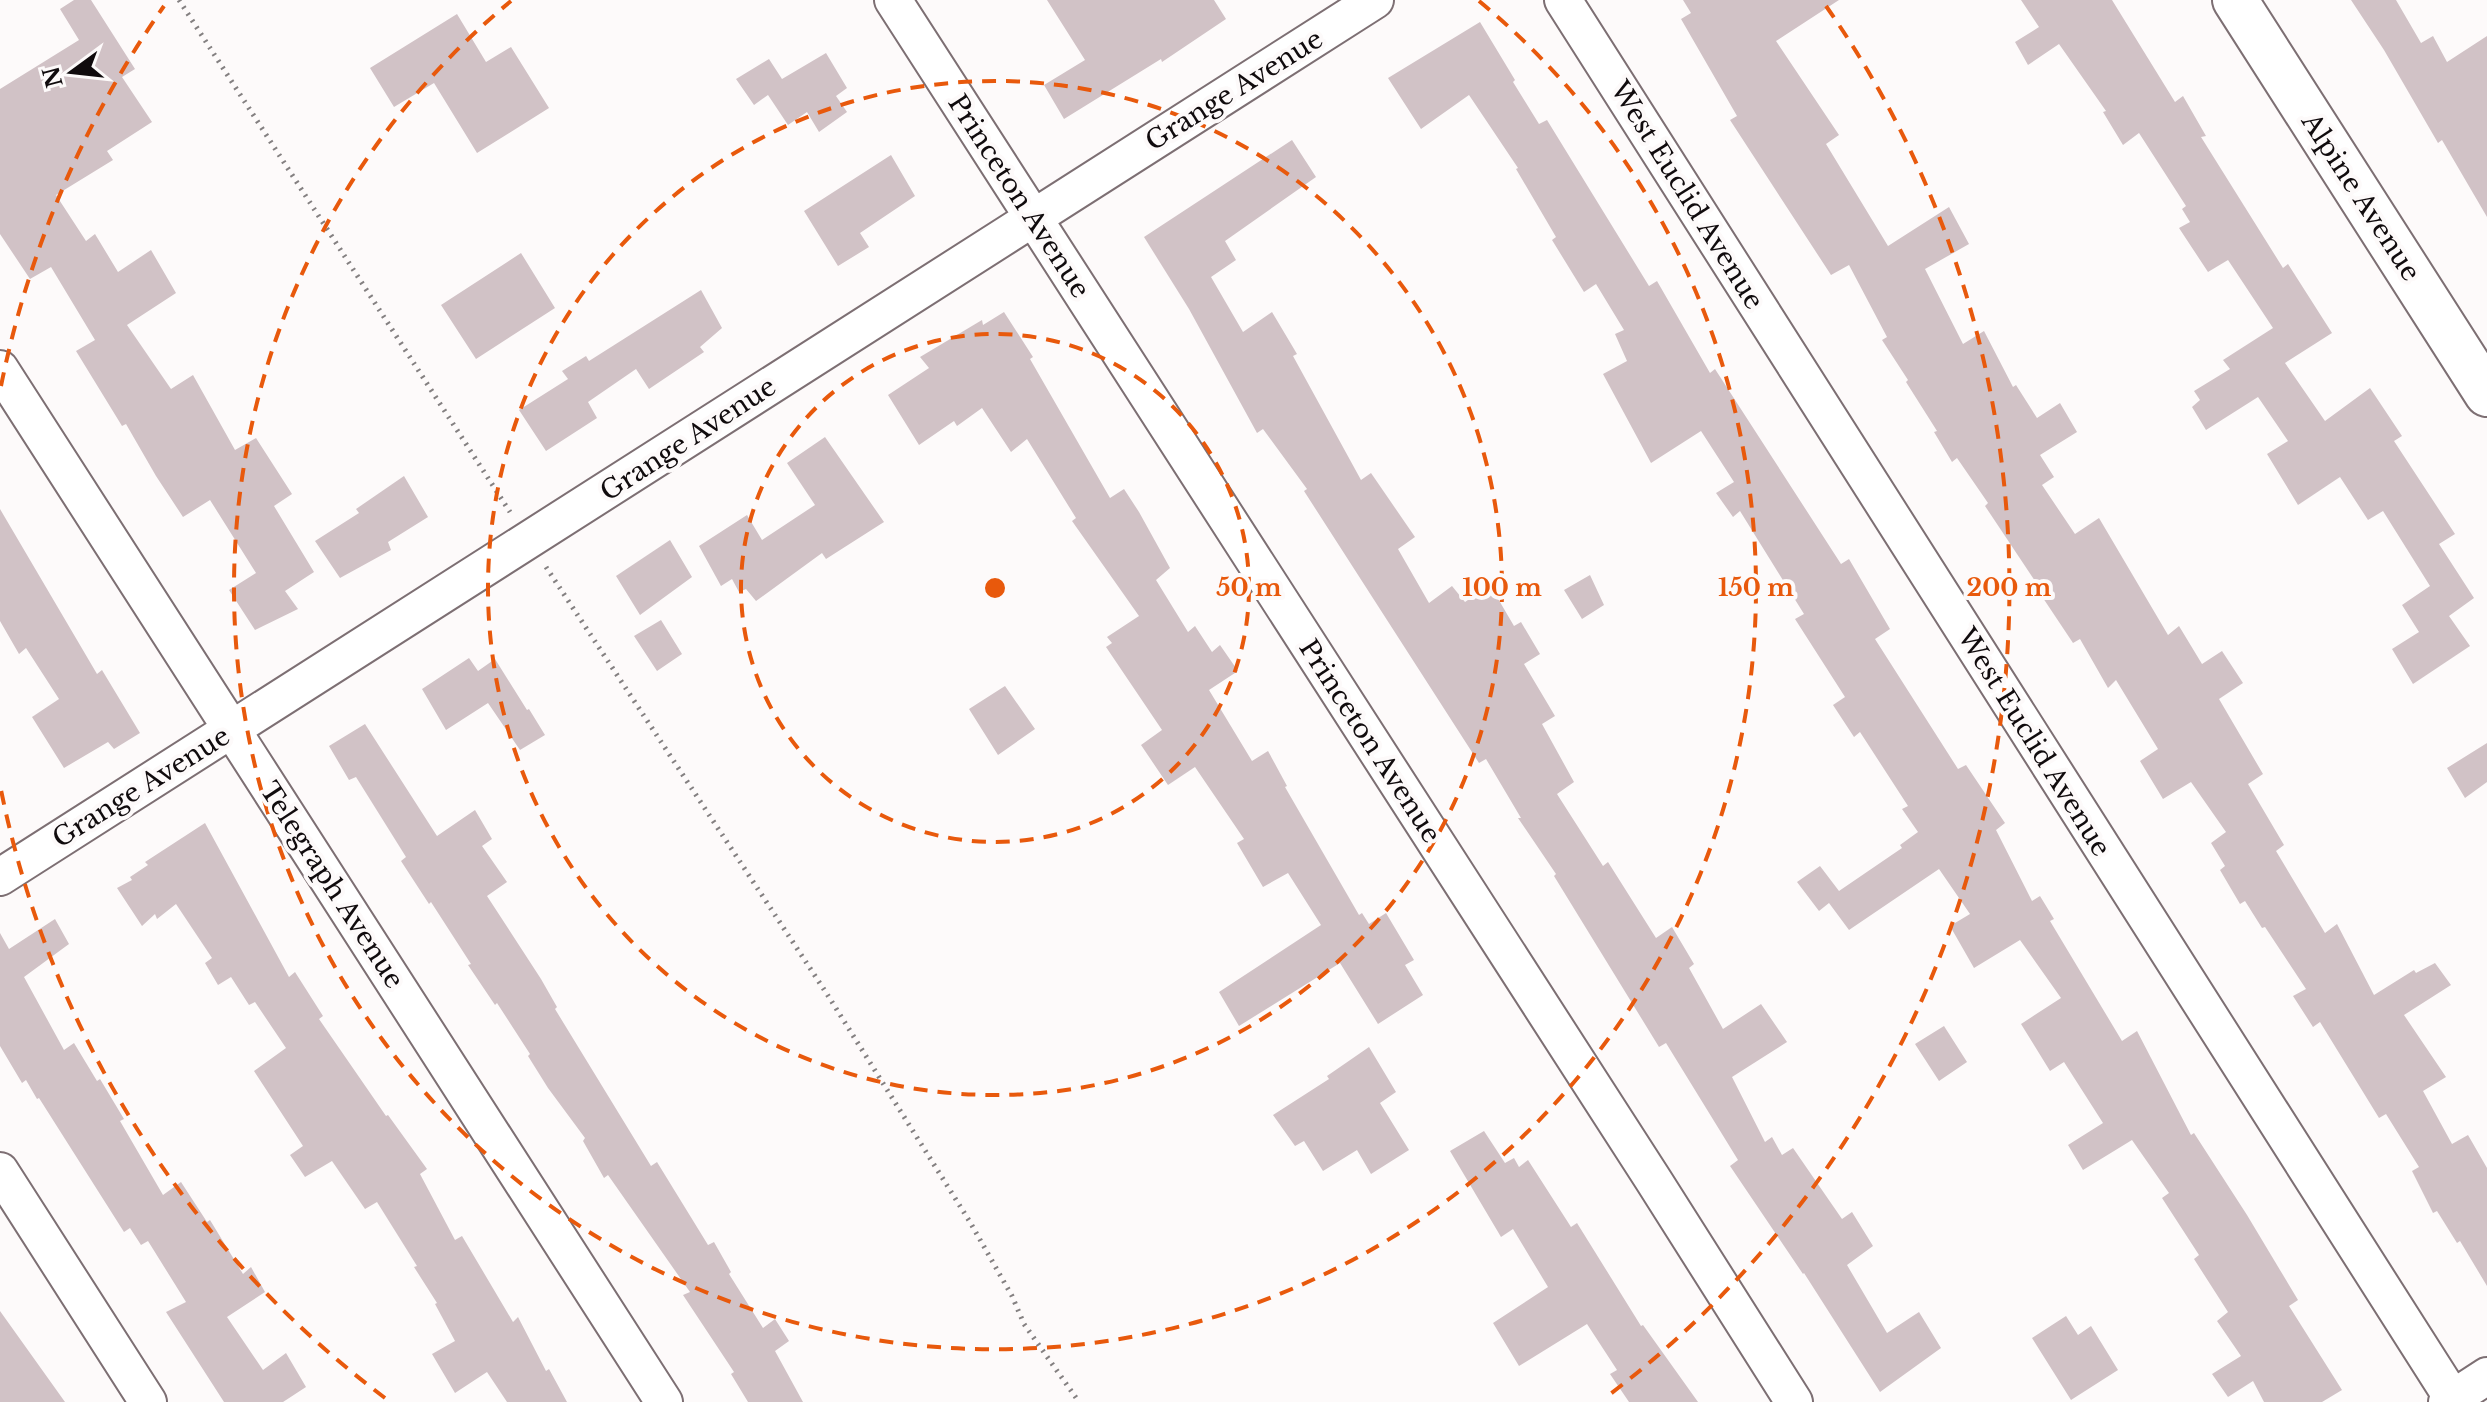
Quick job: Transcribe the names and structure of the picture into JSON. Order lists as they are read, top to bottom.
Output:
{
  "streets": {
    "street": [
      "Grange Avenue",
      "West Euclid Avenue",
      "Princeton Avenue",
      "Alpine Avenue",
      "Telegraph Avenue"
    ]
  },
  "crossings": [
    ["Grange Avenue", "Princeton Avenue"],
    ["Grange Avenue", "Telegraph Avenue"]
  ],
  "north": "left",
  "rings": [
    "50 m",
    "100 m",
    "150 m",
    "200 m"
  ]
}
